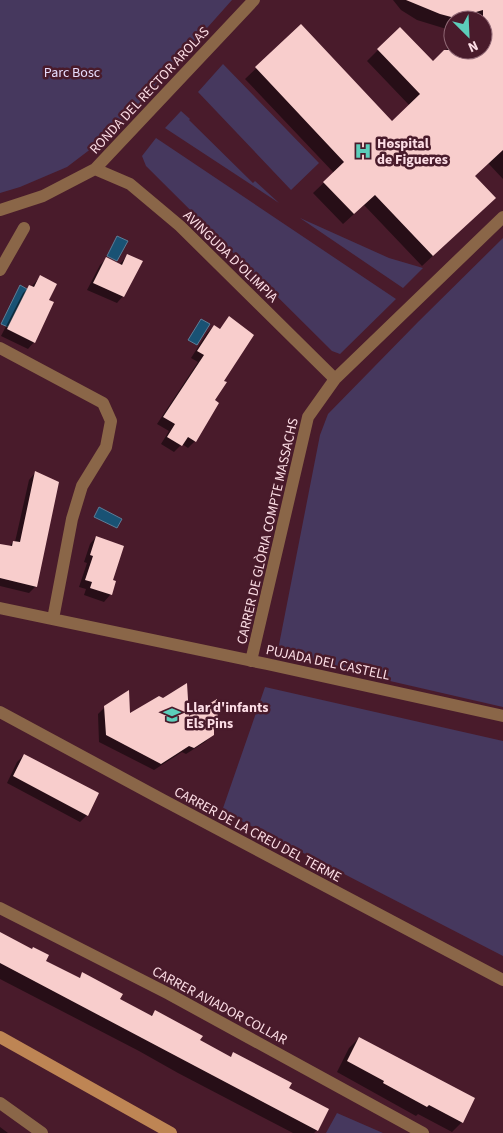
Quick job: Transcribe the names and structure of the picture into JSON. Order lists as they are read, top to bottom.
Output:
{
  "streets": {
    "street": [
      "RONDA DEL RECTOR AROLAS",
      "AVINGUDA D'OLIMPIA",
      "CARRER DE GLÒRIA COMPTE MASSACHS",
      "PUJADA DEL CASTELL",
      "CARRER DE LA CREU DEL TERME",
      "CARRER AVIADOR COLLAR"
    ]
  },
  "crossings": [
    ["RONDA DEL RECTOR AROLAS", "AVINGUDA D'OLIMPIA"],
    ["AVINGUDA D'OLIMPIA", "CARRER DE GLÒRIA COMPTE MASSACHS"],
    ["CARRER DE GLÒRIA COMPTE MASSACHS", "PUJADA DEL CASTELL"]
  ],
  "parks": ["Parc Bosc"],
  "places": {
    "hospital": ["Hospital de Figueres"],
    "school or university": ["Llar d'infants Els Pins"]
  },
  "north": "bottom right"
}
